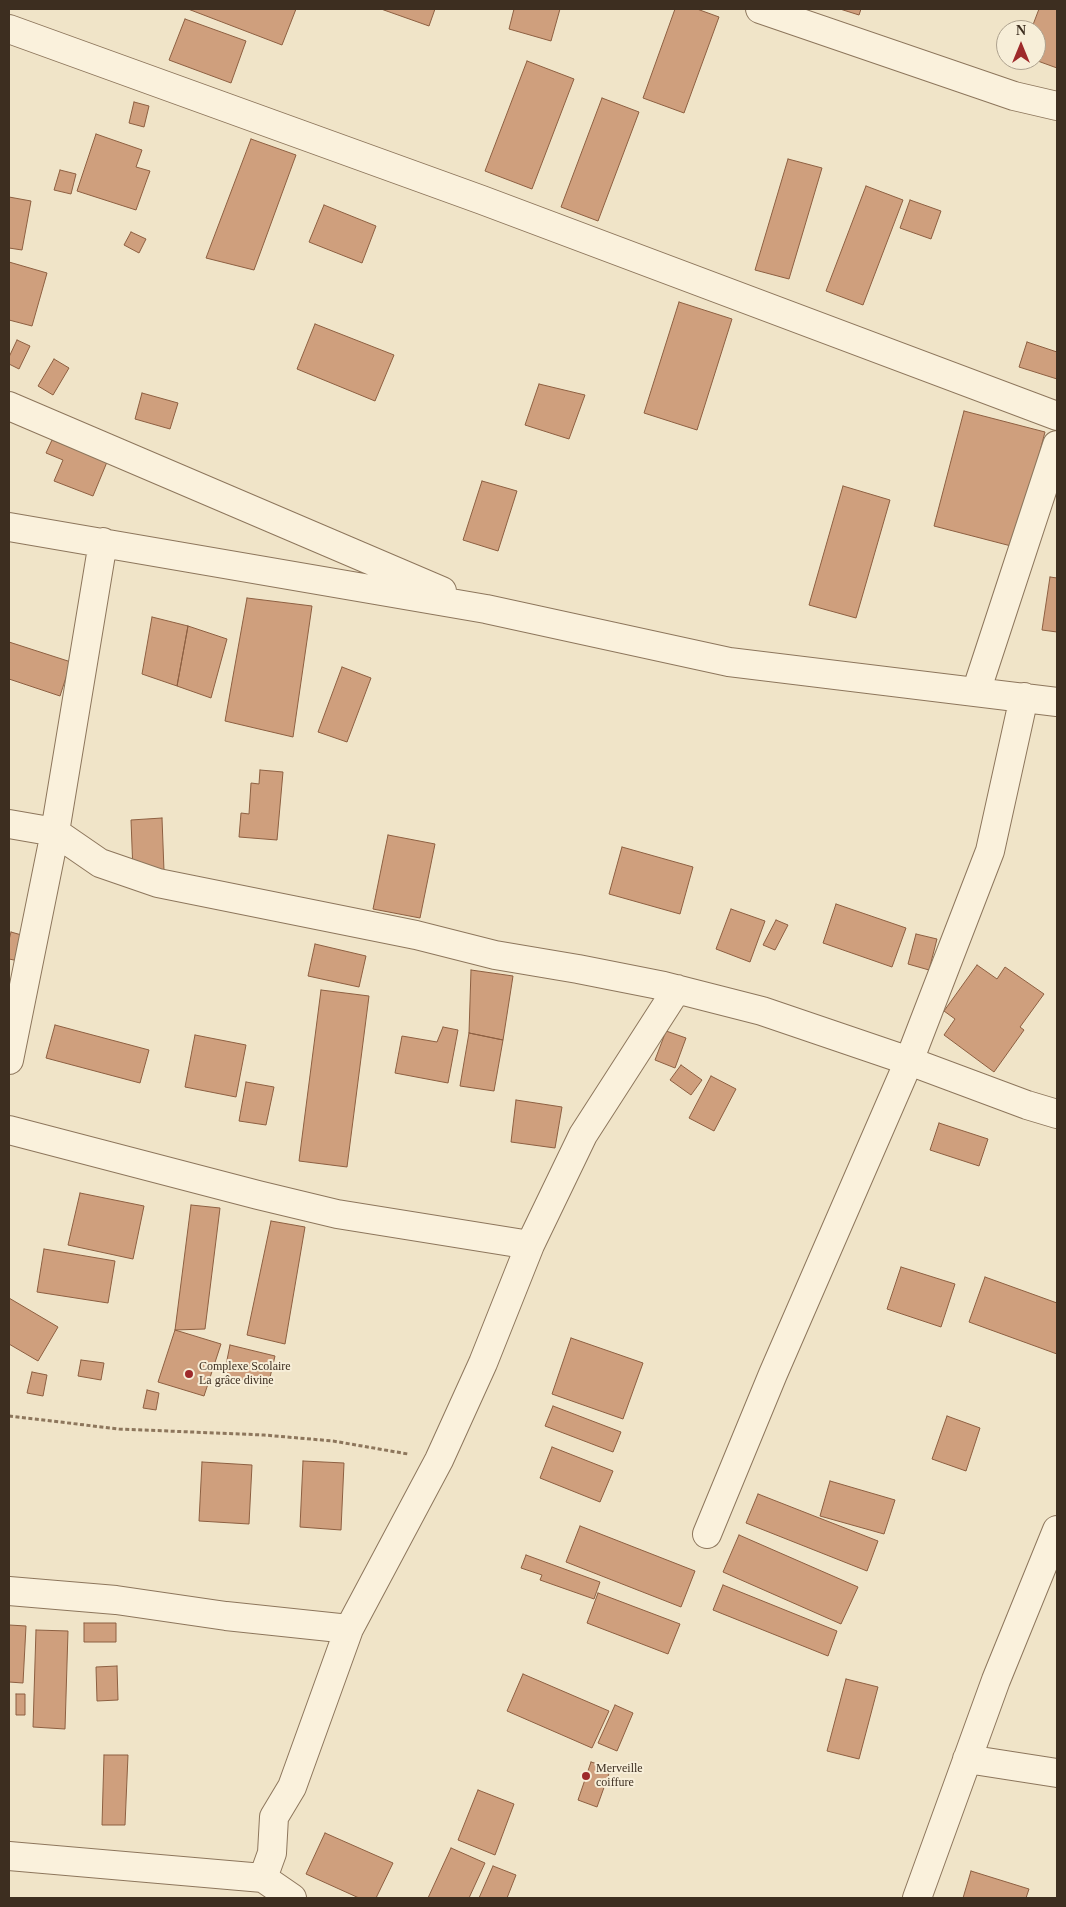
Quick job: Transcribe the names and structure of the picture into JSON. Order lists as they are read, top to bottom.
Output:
{
  "places": ["Complexe Scolaire La grâce divine", "Merveille coiffure"],
  "north": "top"
}
